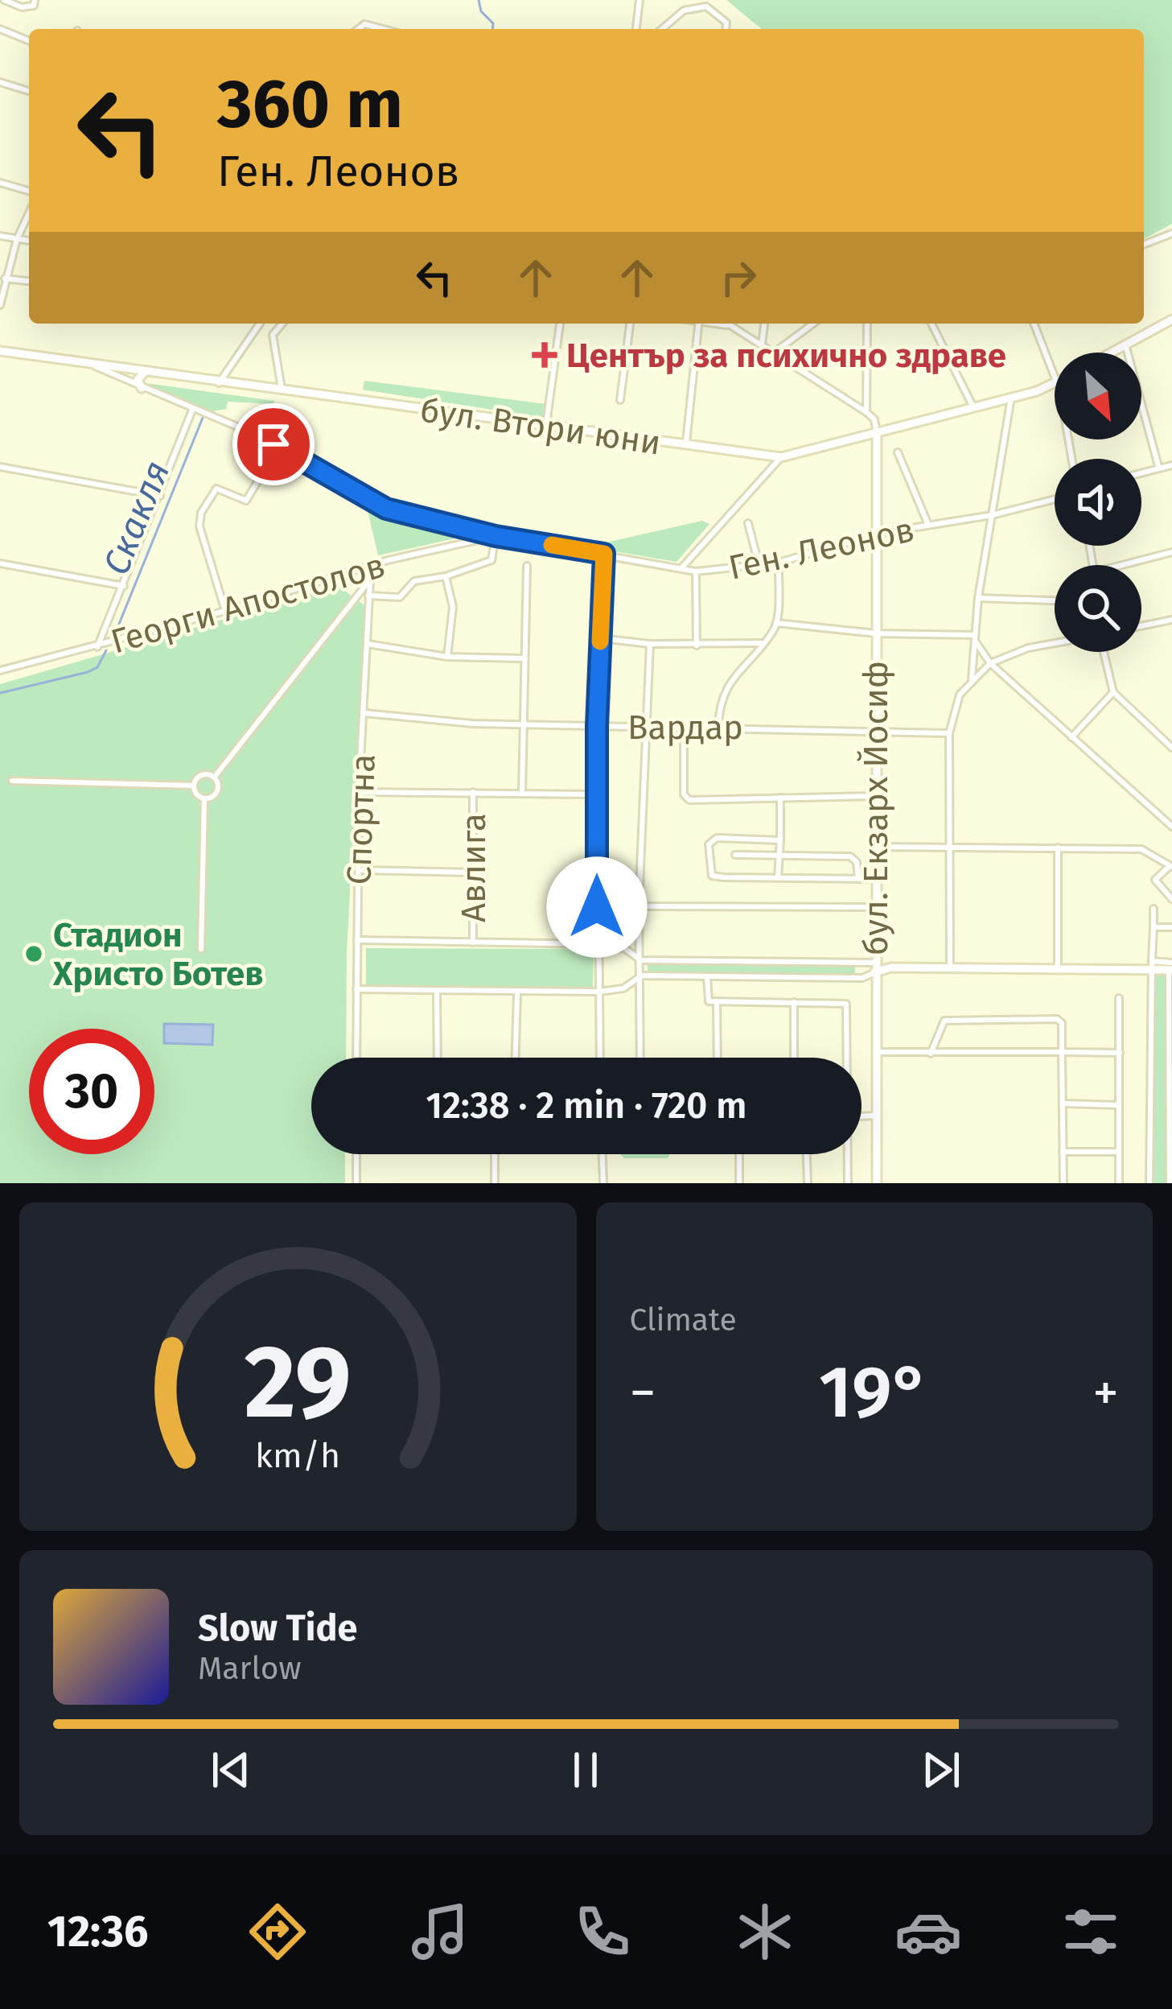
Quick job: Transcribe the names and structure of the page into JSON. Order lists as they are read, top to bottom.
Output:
{
  "streets": {
    "street": [
      "бул. Втори юни",
      "Ген. Леонов",
      "Георги Апостолов",
      "Вардар",
      "бул. Екзарх Йосиф",
      "Спортна",
      "Авлига"
    ]
  },
  "crossings": [
    ["бул. Втори юни", "Ген. Леонов"],
    ["бул. Втори юни", "бул. Екзарх Йосиф"],
    ["Ген. Леонов", "Георги Апостолов"],
    ["Ген. Леонов", "бул. Екзарх Йосиф"],
    ["Георги Апостолов", "Спортна"],
    ["Вардар", "бул. Екзарх Йосиф"],
    ["Вардар", "Спортна"]
  ],
  "water": ["Скакля"],
  "places": {
    "health": ["Център за психично здраве"],
    "other": ["Стадион Христо Ботев"]
  },
  "north": "bottom right",
  "page": {
    "turn": ["360 m", "Ген. Леонов"],
    "limit": "30",
    "trip": "12:38 · 2 min · 720 m",
    "tile": "Climate",
    "heat": ["−", "19°", "+"],
    "song": ["Slow Tide", "Marlow"],
    "tabs": "12:36",
    "gauge": ["29", "km/h"]
  }
}
